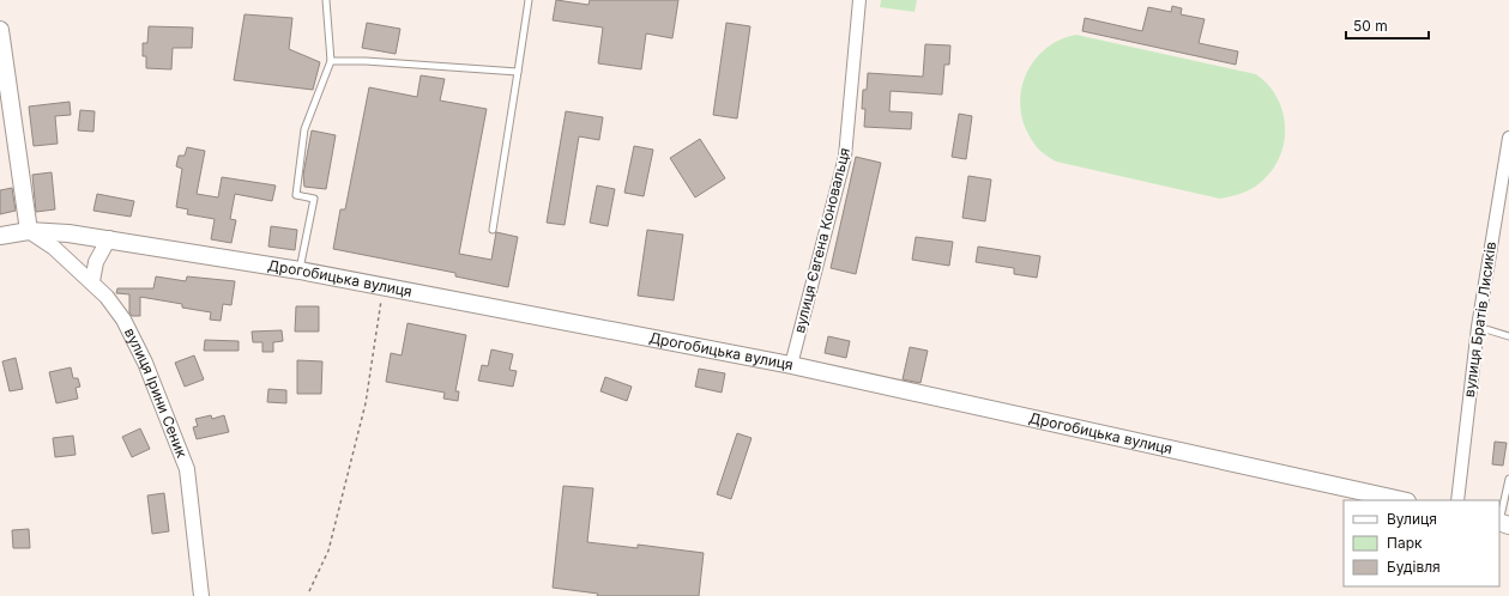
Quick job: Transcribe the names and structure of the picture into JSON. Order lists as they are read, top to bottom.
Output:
{
  "streets": {
    "main road": ["Дрогобицька вулиця"],
    "street": ["вулиця Євгена Коновальця", "вулиця Братів Лисиків", "вулиця Ірини Сеник"]
  },
  "crossings": [
    ["вулиця Євгена Коновальця", "Дрогобицька вулиця"],
    ["Дрогобицька вулиця", "вулиця Ірини Сеник"]
  ],
  "legend": ["Вулиця", "Парк", "Будівля"],
  "scale_bar": "50 m"
}
